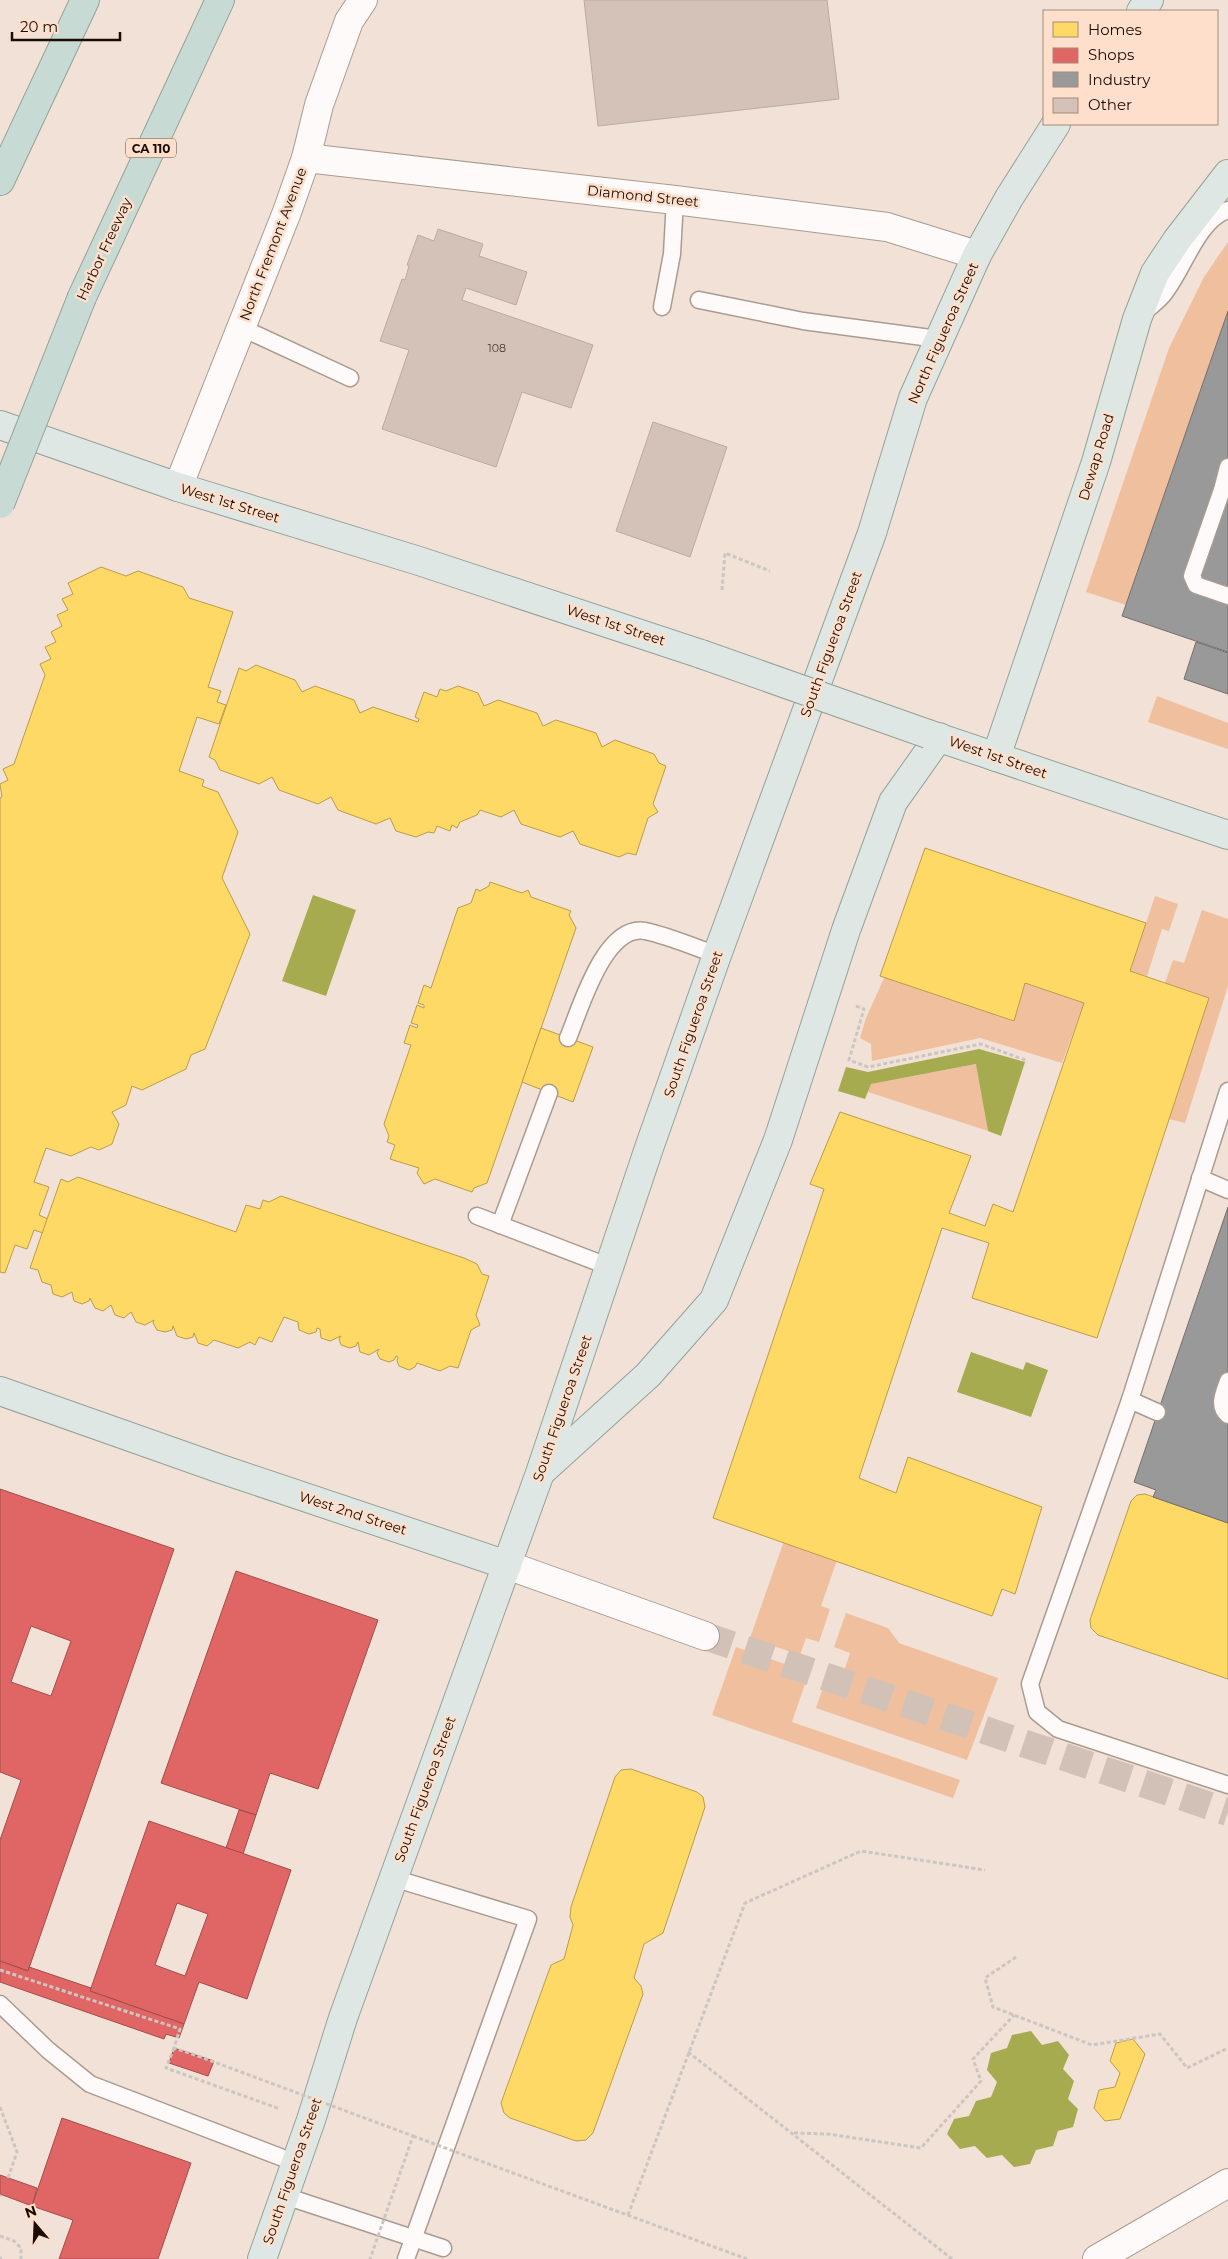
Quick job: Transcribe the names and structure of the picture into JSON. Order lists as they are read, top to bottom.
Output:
{
  "streets": {
    "highway": ["CA 110", "Harbor Freeway"],
    "main road": [
      "North Figueroa Street",
      "Dewap Road",
      "West 1st Street",
      "South Figueroa Street",
      "West 2nd Street"
    ],
    "street": ["Diamond Street", "North Fremont Avenue"]
  },
  "crossings": [
    ["Diamond Street", "North Fremont Avenue"],
    ["Diamond Street", "North Figueroa Street"],
    ["North Fremont Avenue", "West 1st Street"],
    ["North Figueroa Street", "South Figueroa Street"],
    ["Dewap Road", "West 1st Street"],
    ["South Figueroa Street", "West 2nd Street"]
  ],
  "house_numbers": ["108"],
  "legend": [
    "Homes",
    "Shops",
    "Industry",
    "Other"
  ],
  "scale_bar": "20 m",
  "north": "top"
}
